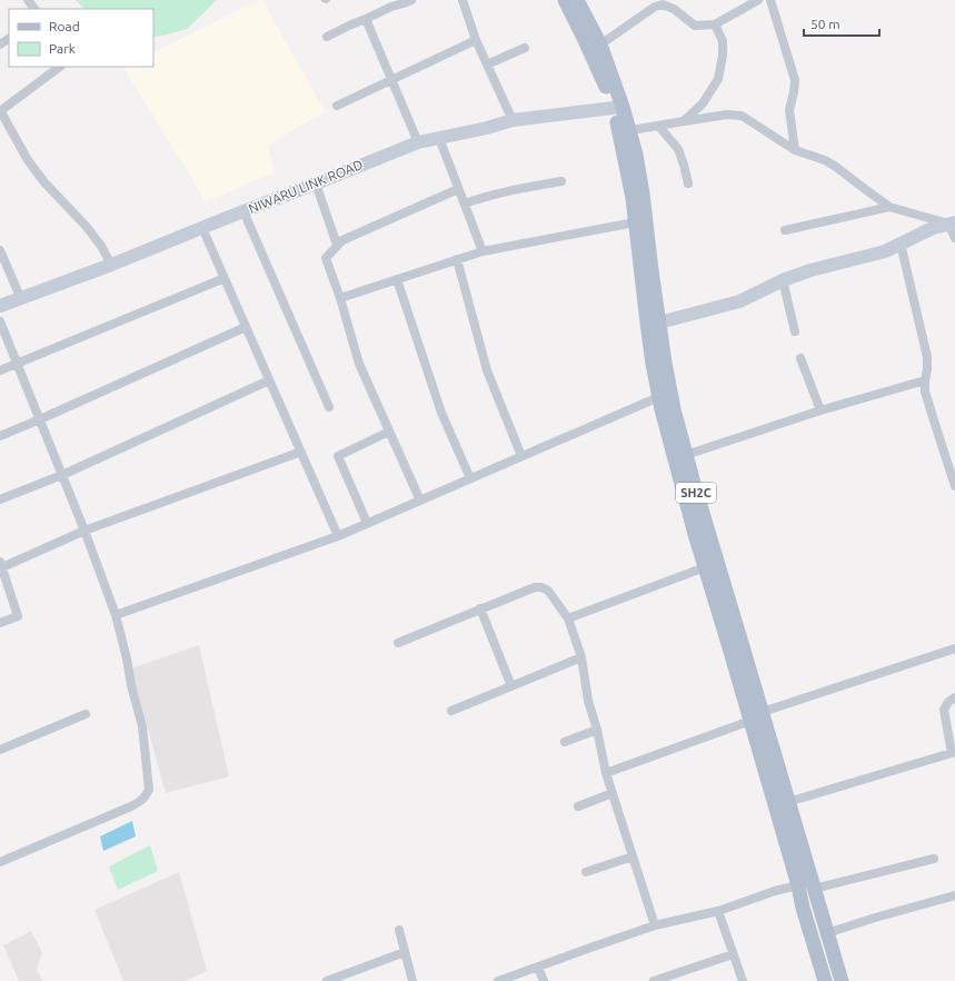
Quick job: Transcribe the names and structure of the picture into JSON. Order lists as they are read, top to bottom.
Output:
{
  "streets": {
    "main road": ["SH2C"],
    "street": ["NIWARU LINK ROAD"]
  },
  "crossings": [
    ["NIWARU LINK ROAD", "SH2C"]
  ],
  "legend": ["Road", "Park"],
  "scale_bar": "50 m"
}
